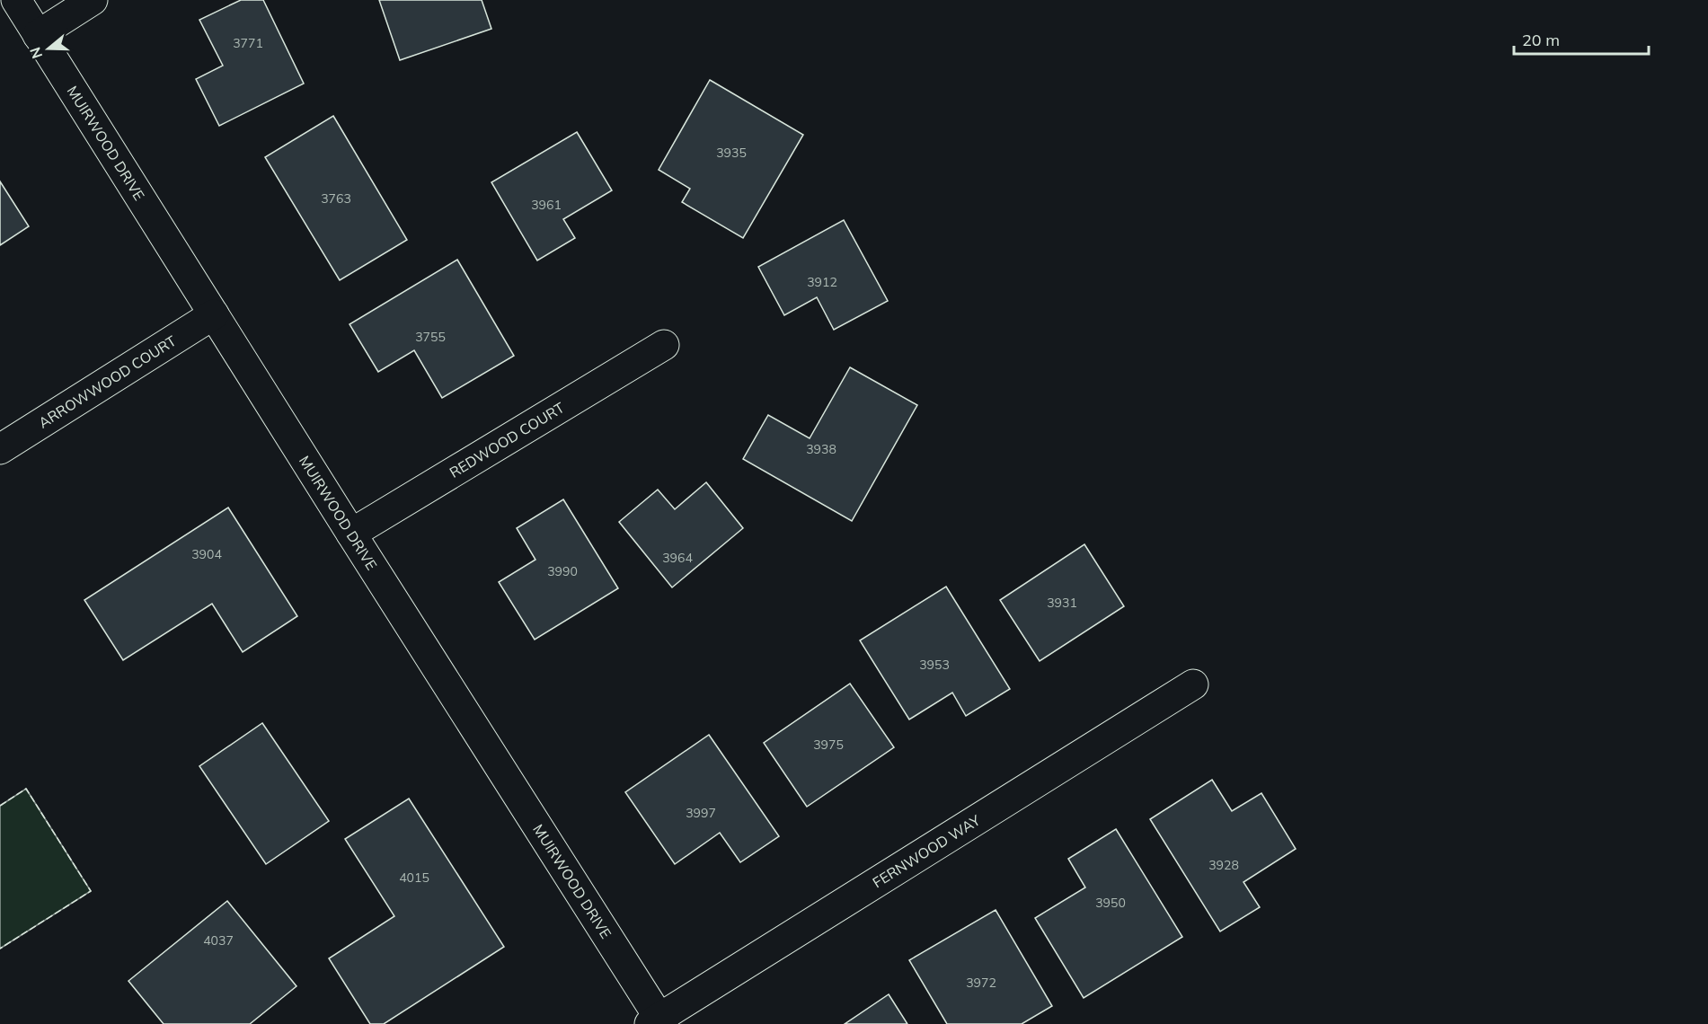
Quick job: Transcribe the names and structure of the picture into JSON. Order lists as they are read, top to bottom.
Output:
{
  "streets": {
    "street": [
      "MUIRWOOD DRIVE",
      "ARROWWOOD COURT",
      "REDWOOD COURT",
      "FERNWOOD WAY"
    ]
  },
  "crossings": [
    ["MUIRWOOD DRIVE", "ARROWWOOD COURT"],
    ["MUIRWOOD DRIVE", "REDWOOD COURT"],
    ["MUIRWOOD DRIVE", "FERNWOOD WAY"]
  ],
  "house_numbers": [
    "3771",
    "3935",
    "3763",
    "3961",
    "3912",
    "3755",
    "3938",
    "3904",
    "3964",
    "3990",
    "3931",
    "3953",
    "3975",
    "3997",
    "3928",
    "4015",
    "3950",
    "4037",
    "3972"
  ],
  "scale_bar": "20 m",
  "north": "left"
}
